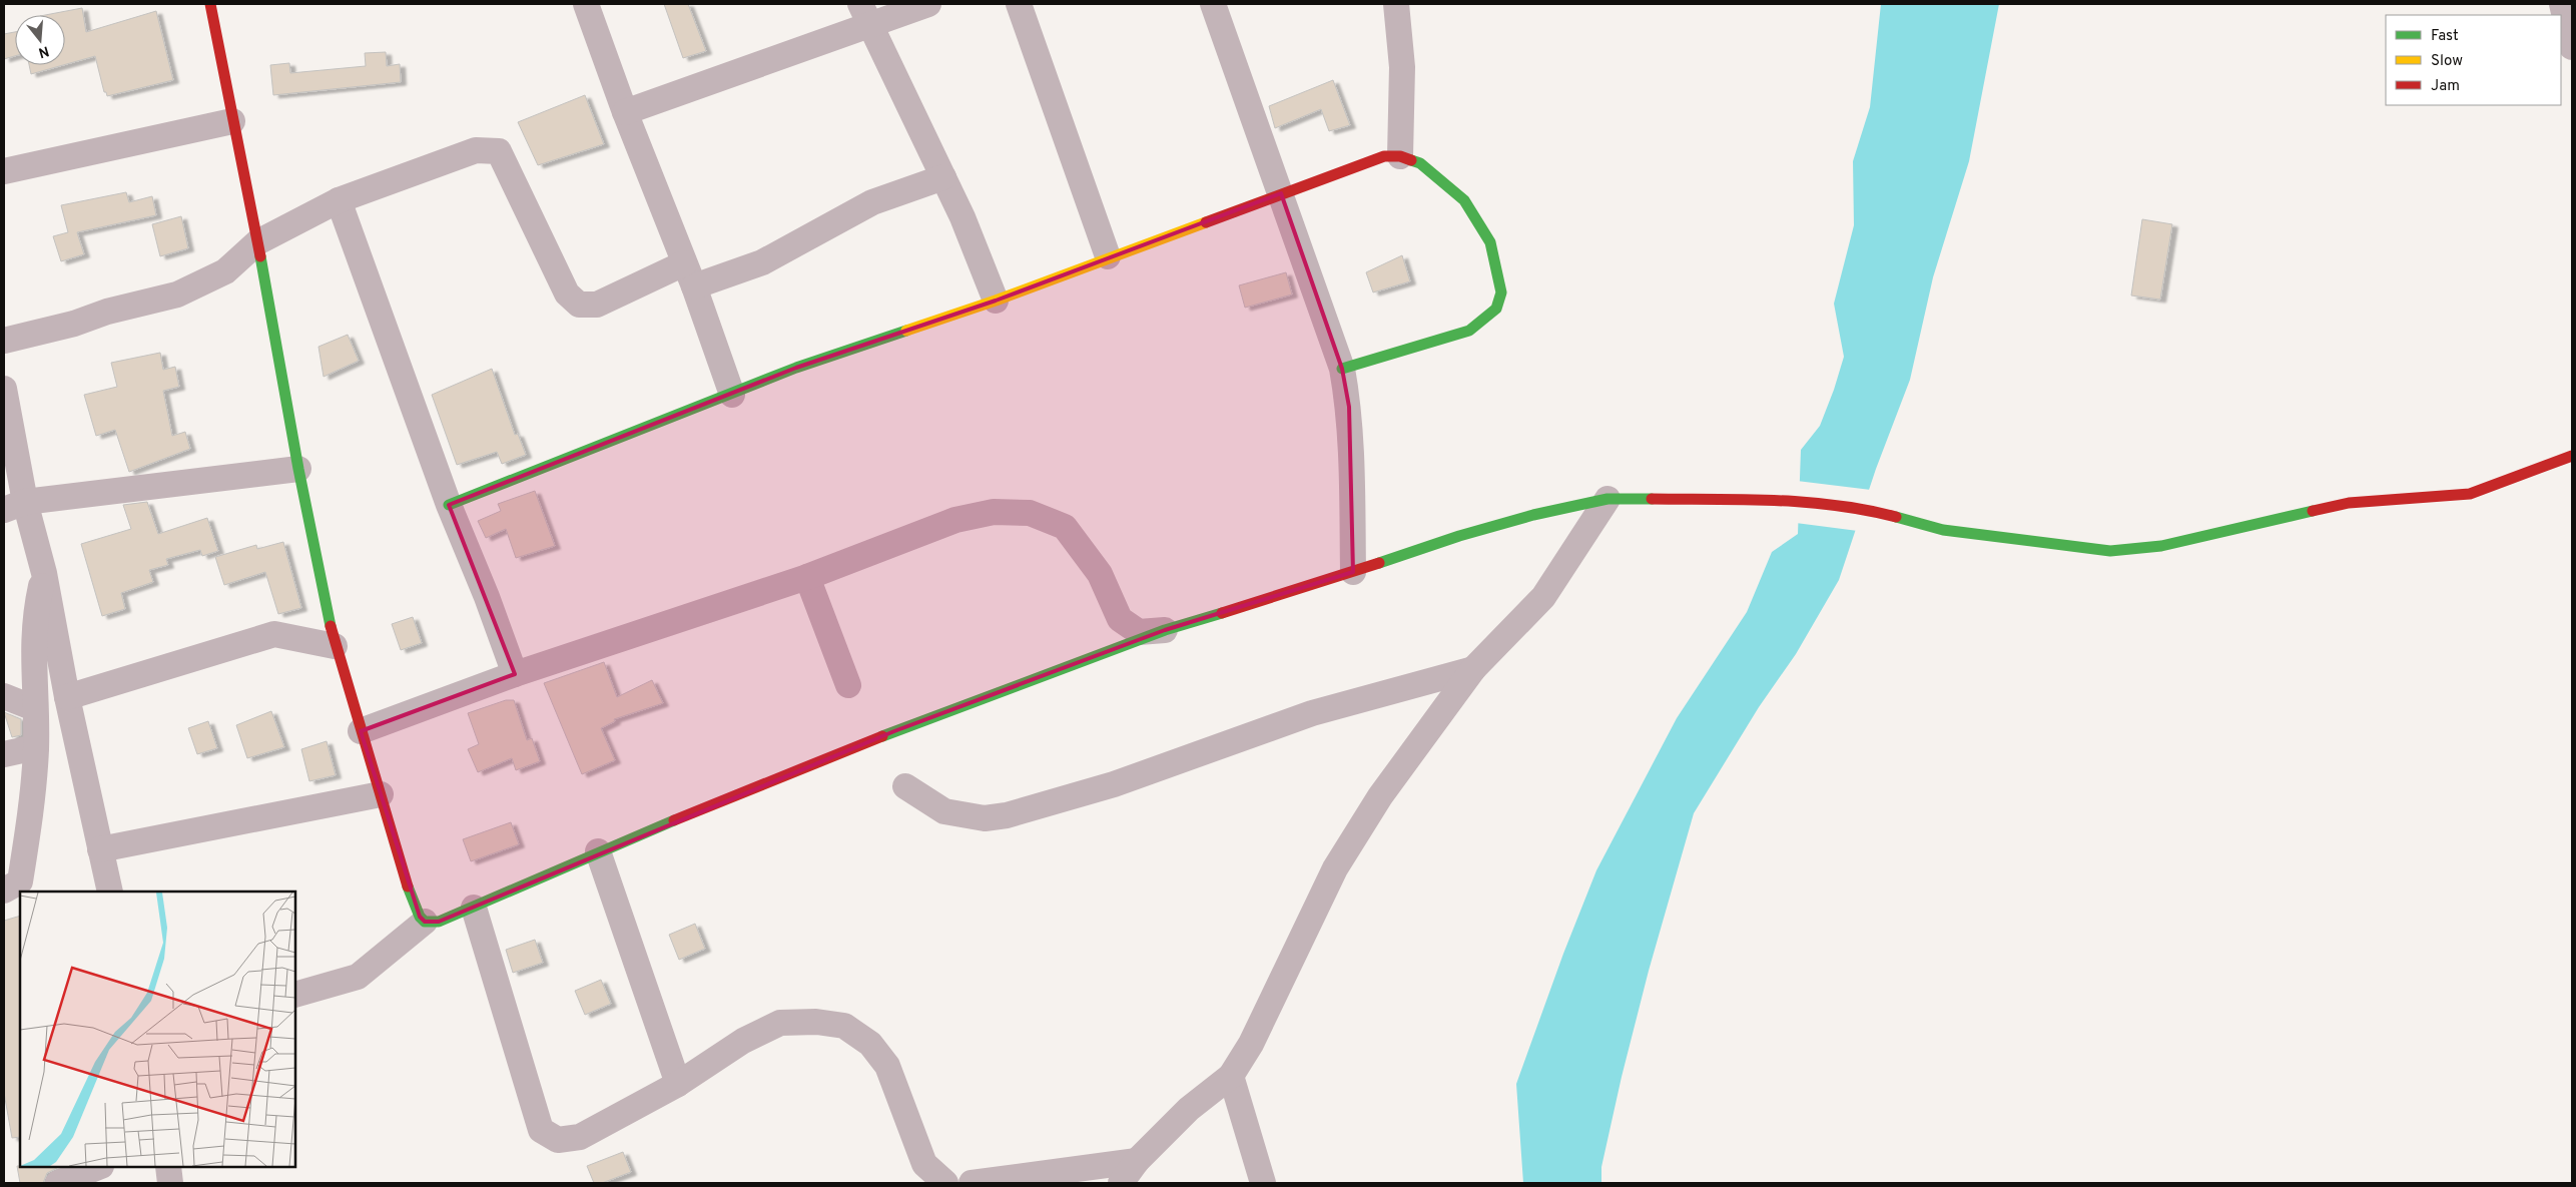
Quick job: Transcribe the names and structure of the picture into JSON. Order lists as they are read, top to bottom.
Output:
{
  "legend": ["Fast", "Slow", "Jam"],
  "north": "bottom"
}
